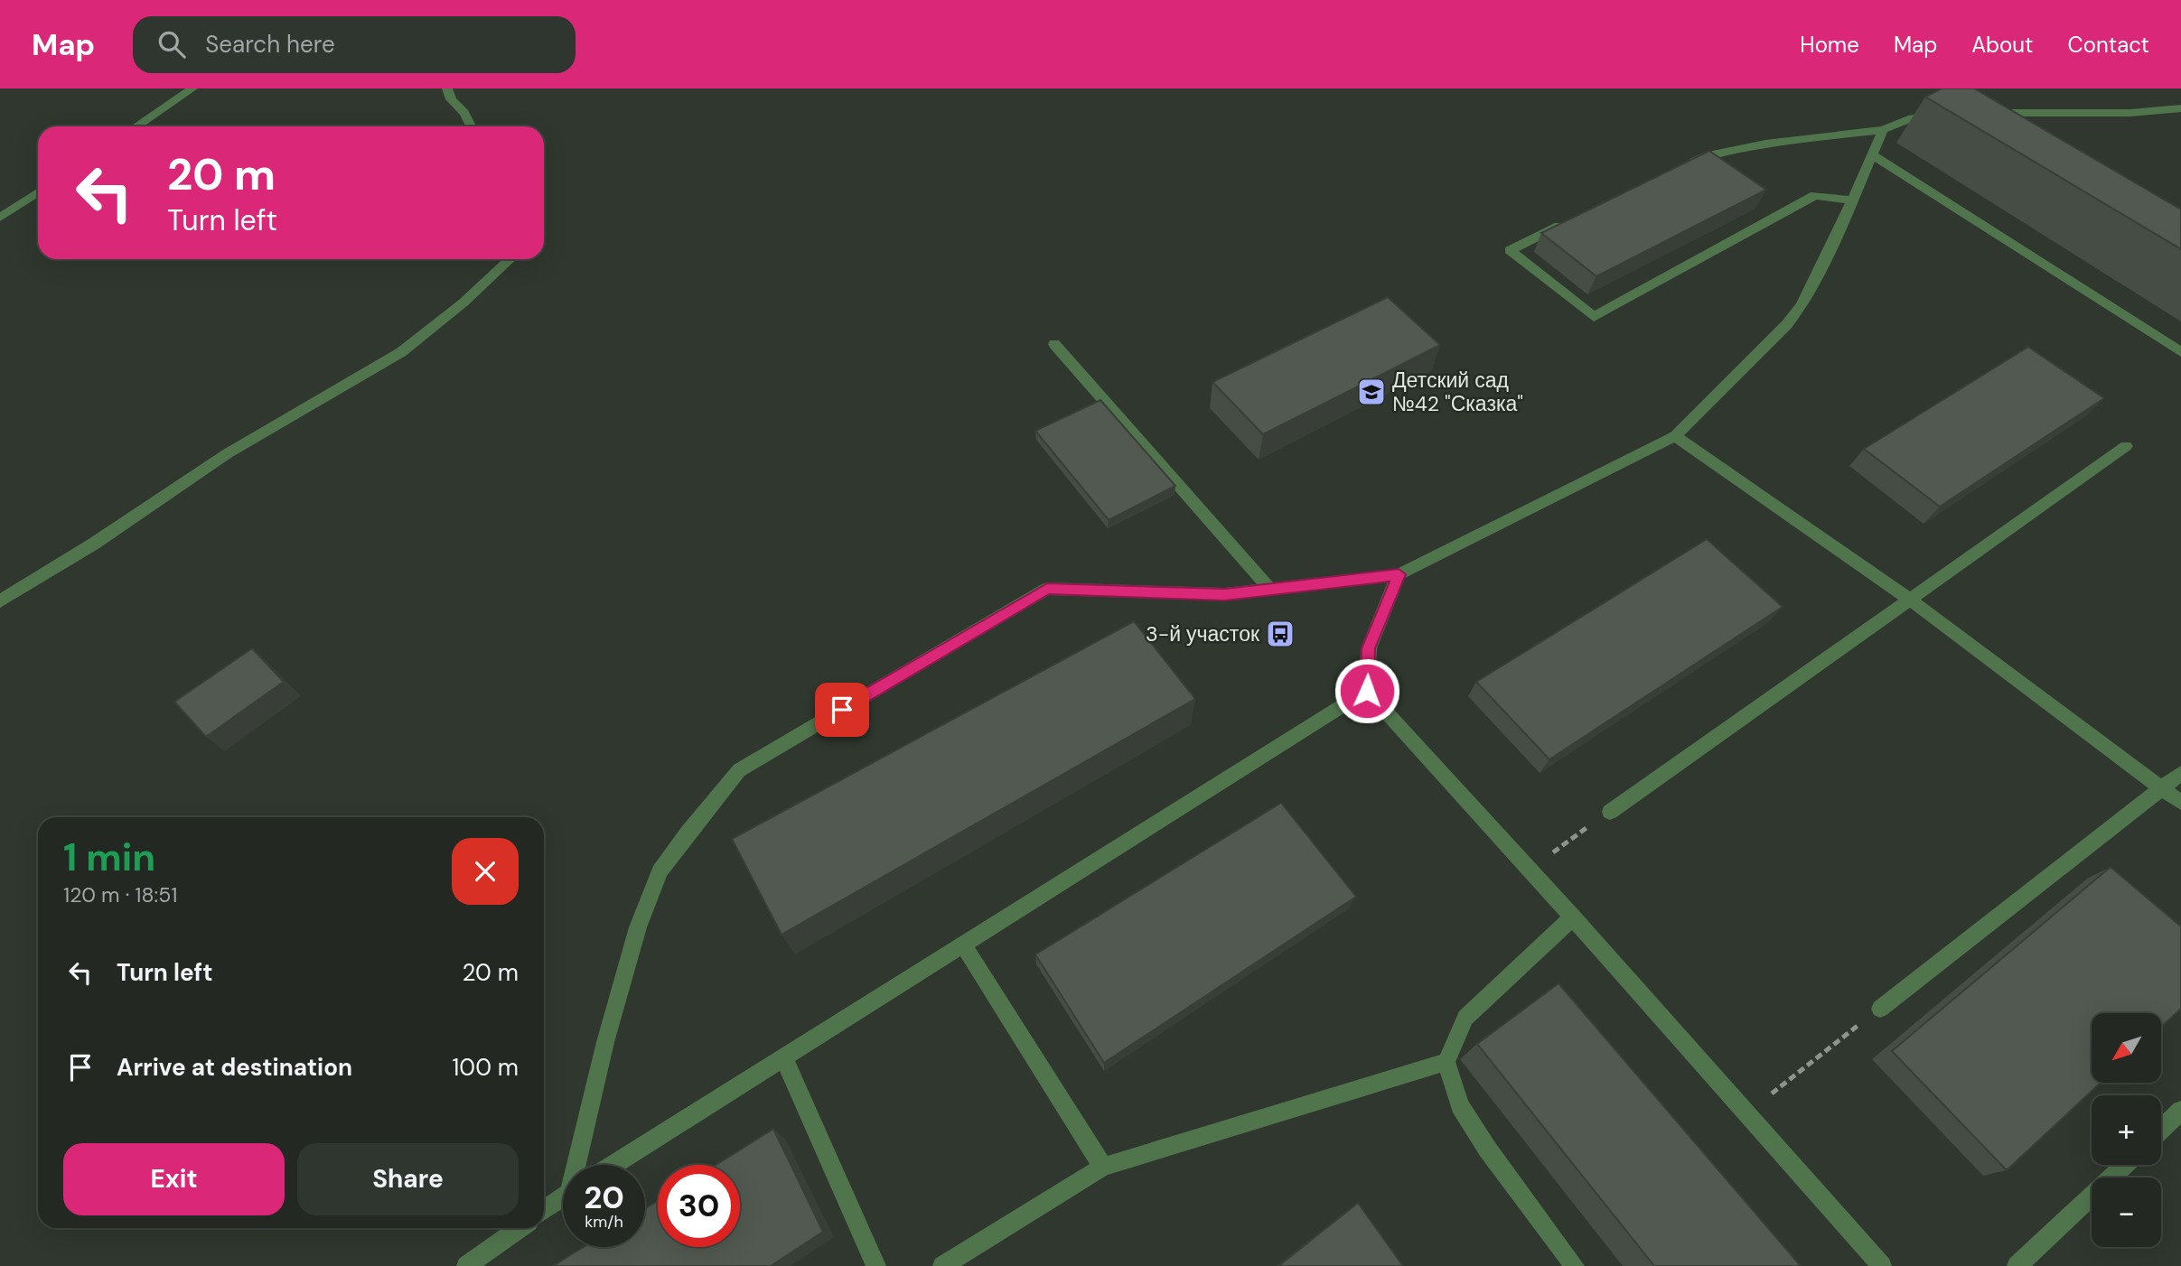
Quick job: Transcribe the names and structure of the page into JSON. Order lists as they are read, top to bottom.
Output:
{
  "places": {
    "school or university": ["Детский сад №42 \"Сказка\""],
    "bus stop": ["3-й участок"]
  },
  "north": "bottom left",
  "page": {
    "header": "Map",
    "search": "Search here",
    "nav": [
      "Home",
      "Map",
      "About",
      "Contact"
    ],
    "turn": ["20 m", "Turn left"],
    "heading": ["1 min", "120 m · 18:51"],
    "list": [
      {
        "name": "Turn left",
        "value": "20 m"
      },
      {
        "name": "Arrive at destination",
        "value": "100 m"
      }
    ],
    "map_buttons": ["+", "−"],
    "buttons": ["Exit", "Share"],
    "speed": "20 km/h",
    "limit": "30"
  }
}
